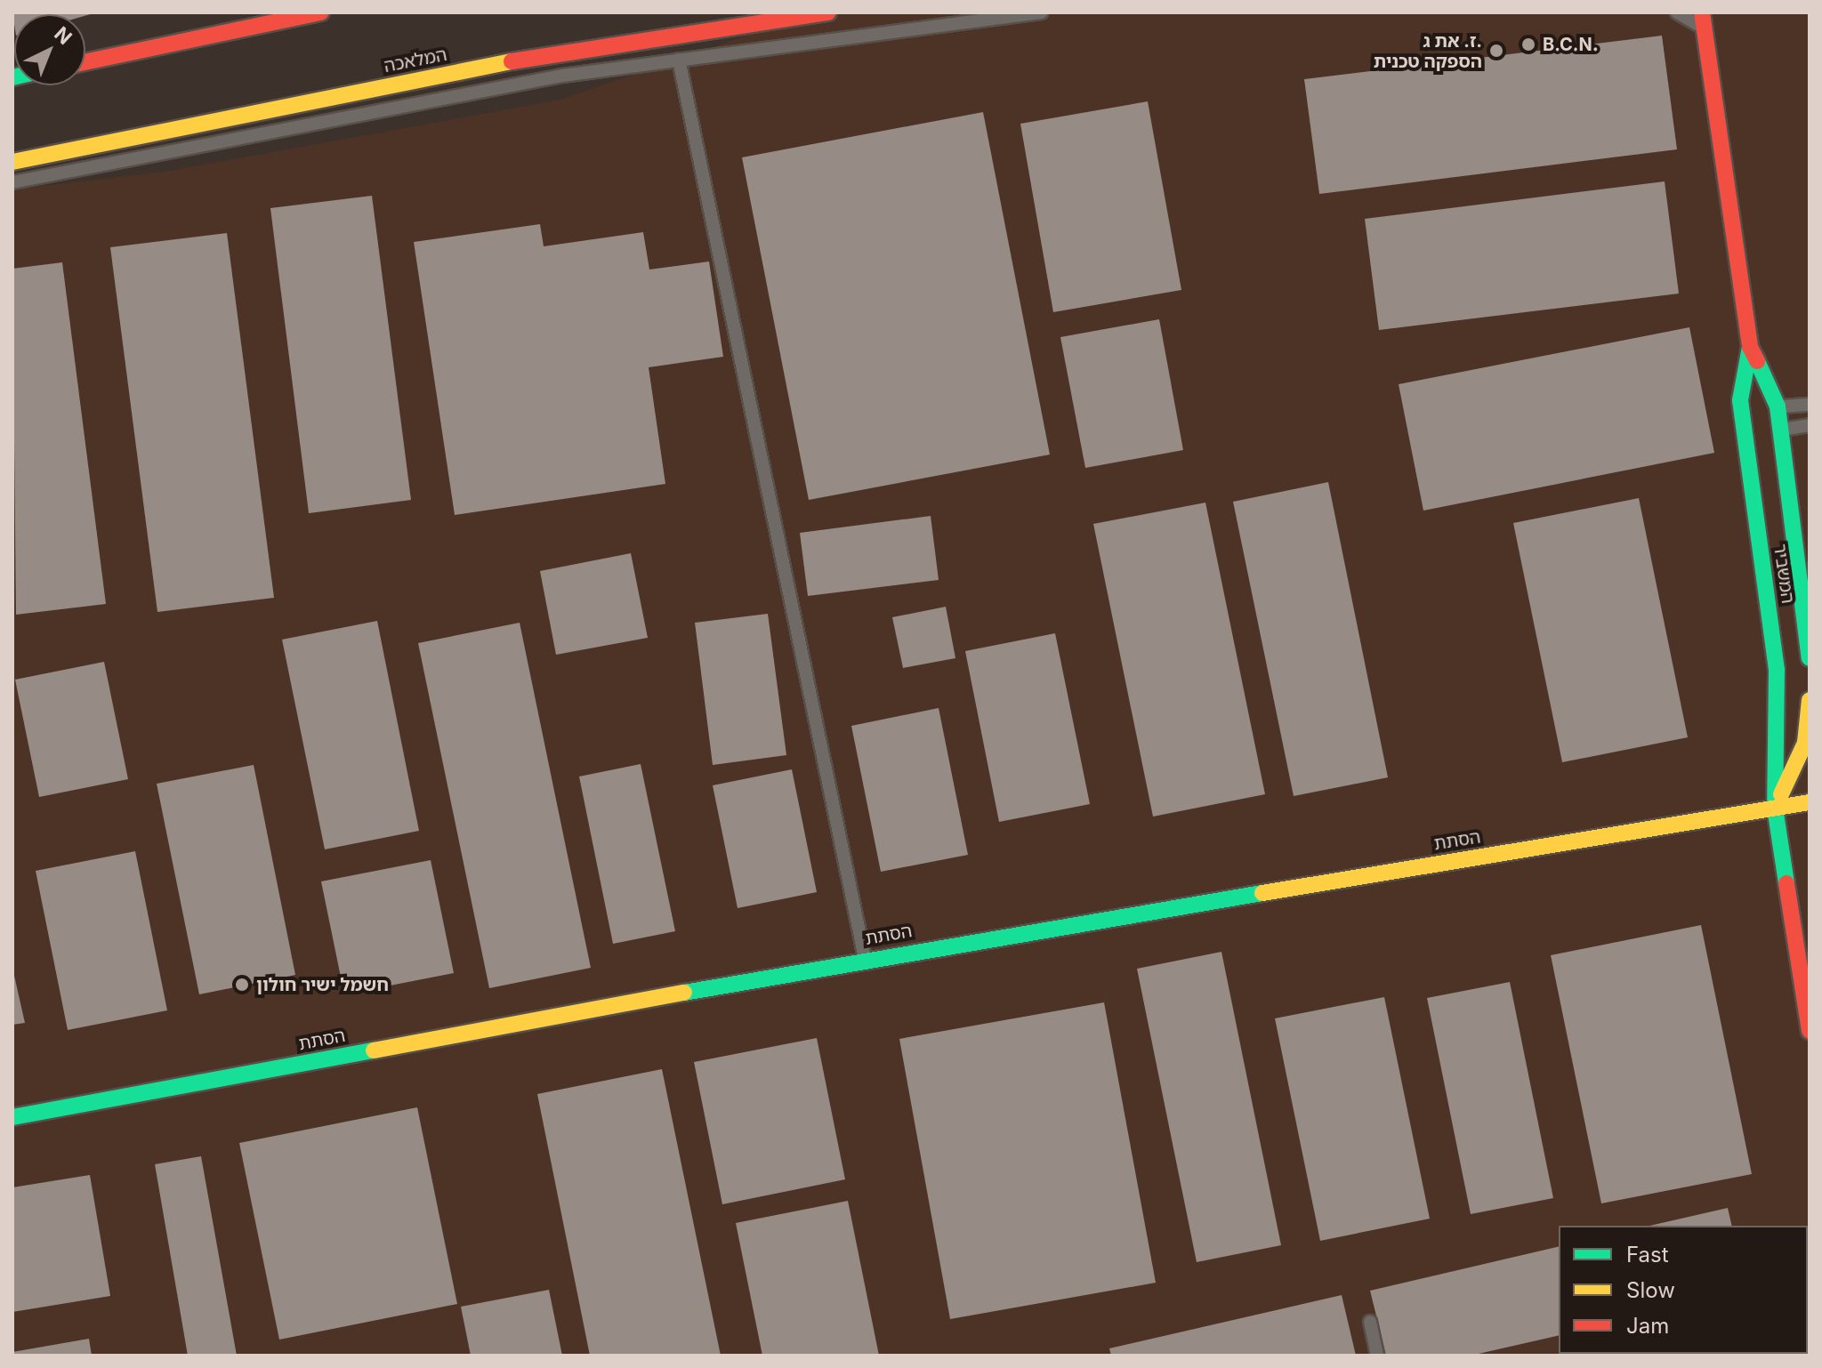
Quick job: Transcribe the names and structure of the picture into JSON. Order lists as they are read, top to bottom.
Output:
{
  "streets": {
    "street": ["המלאכה", "המשביר", "הסתת"]
  },
  "crossings": [
    ["המשביר", "הסתת"]
  ],
  "places": ["B.C.N.", "ז. את ג. הספקה טכנית", "חשמל ישיר חולון"],
  "legend": ["Fast", "Slow", "Jam"],
  "north": "top right"
}
